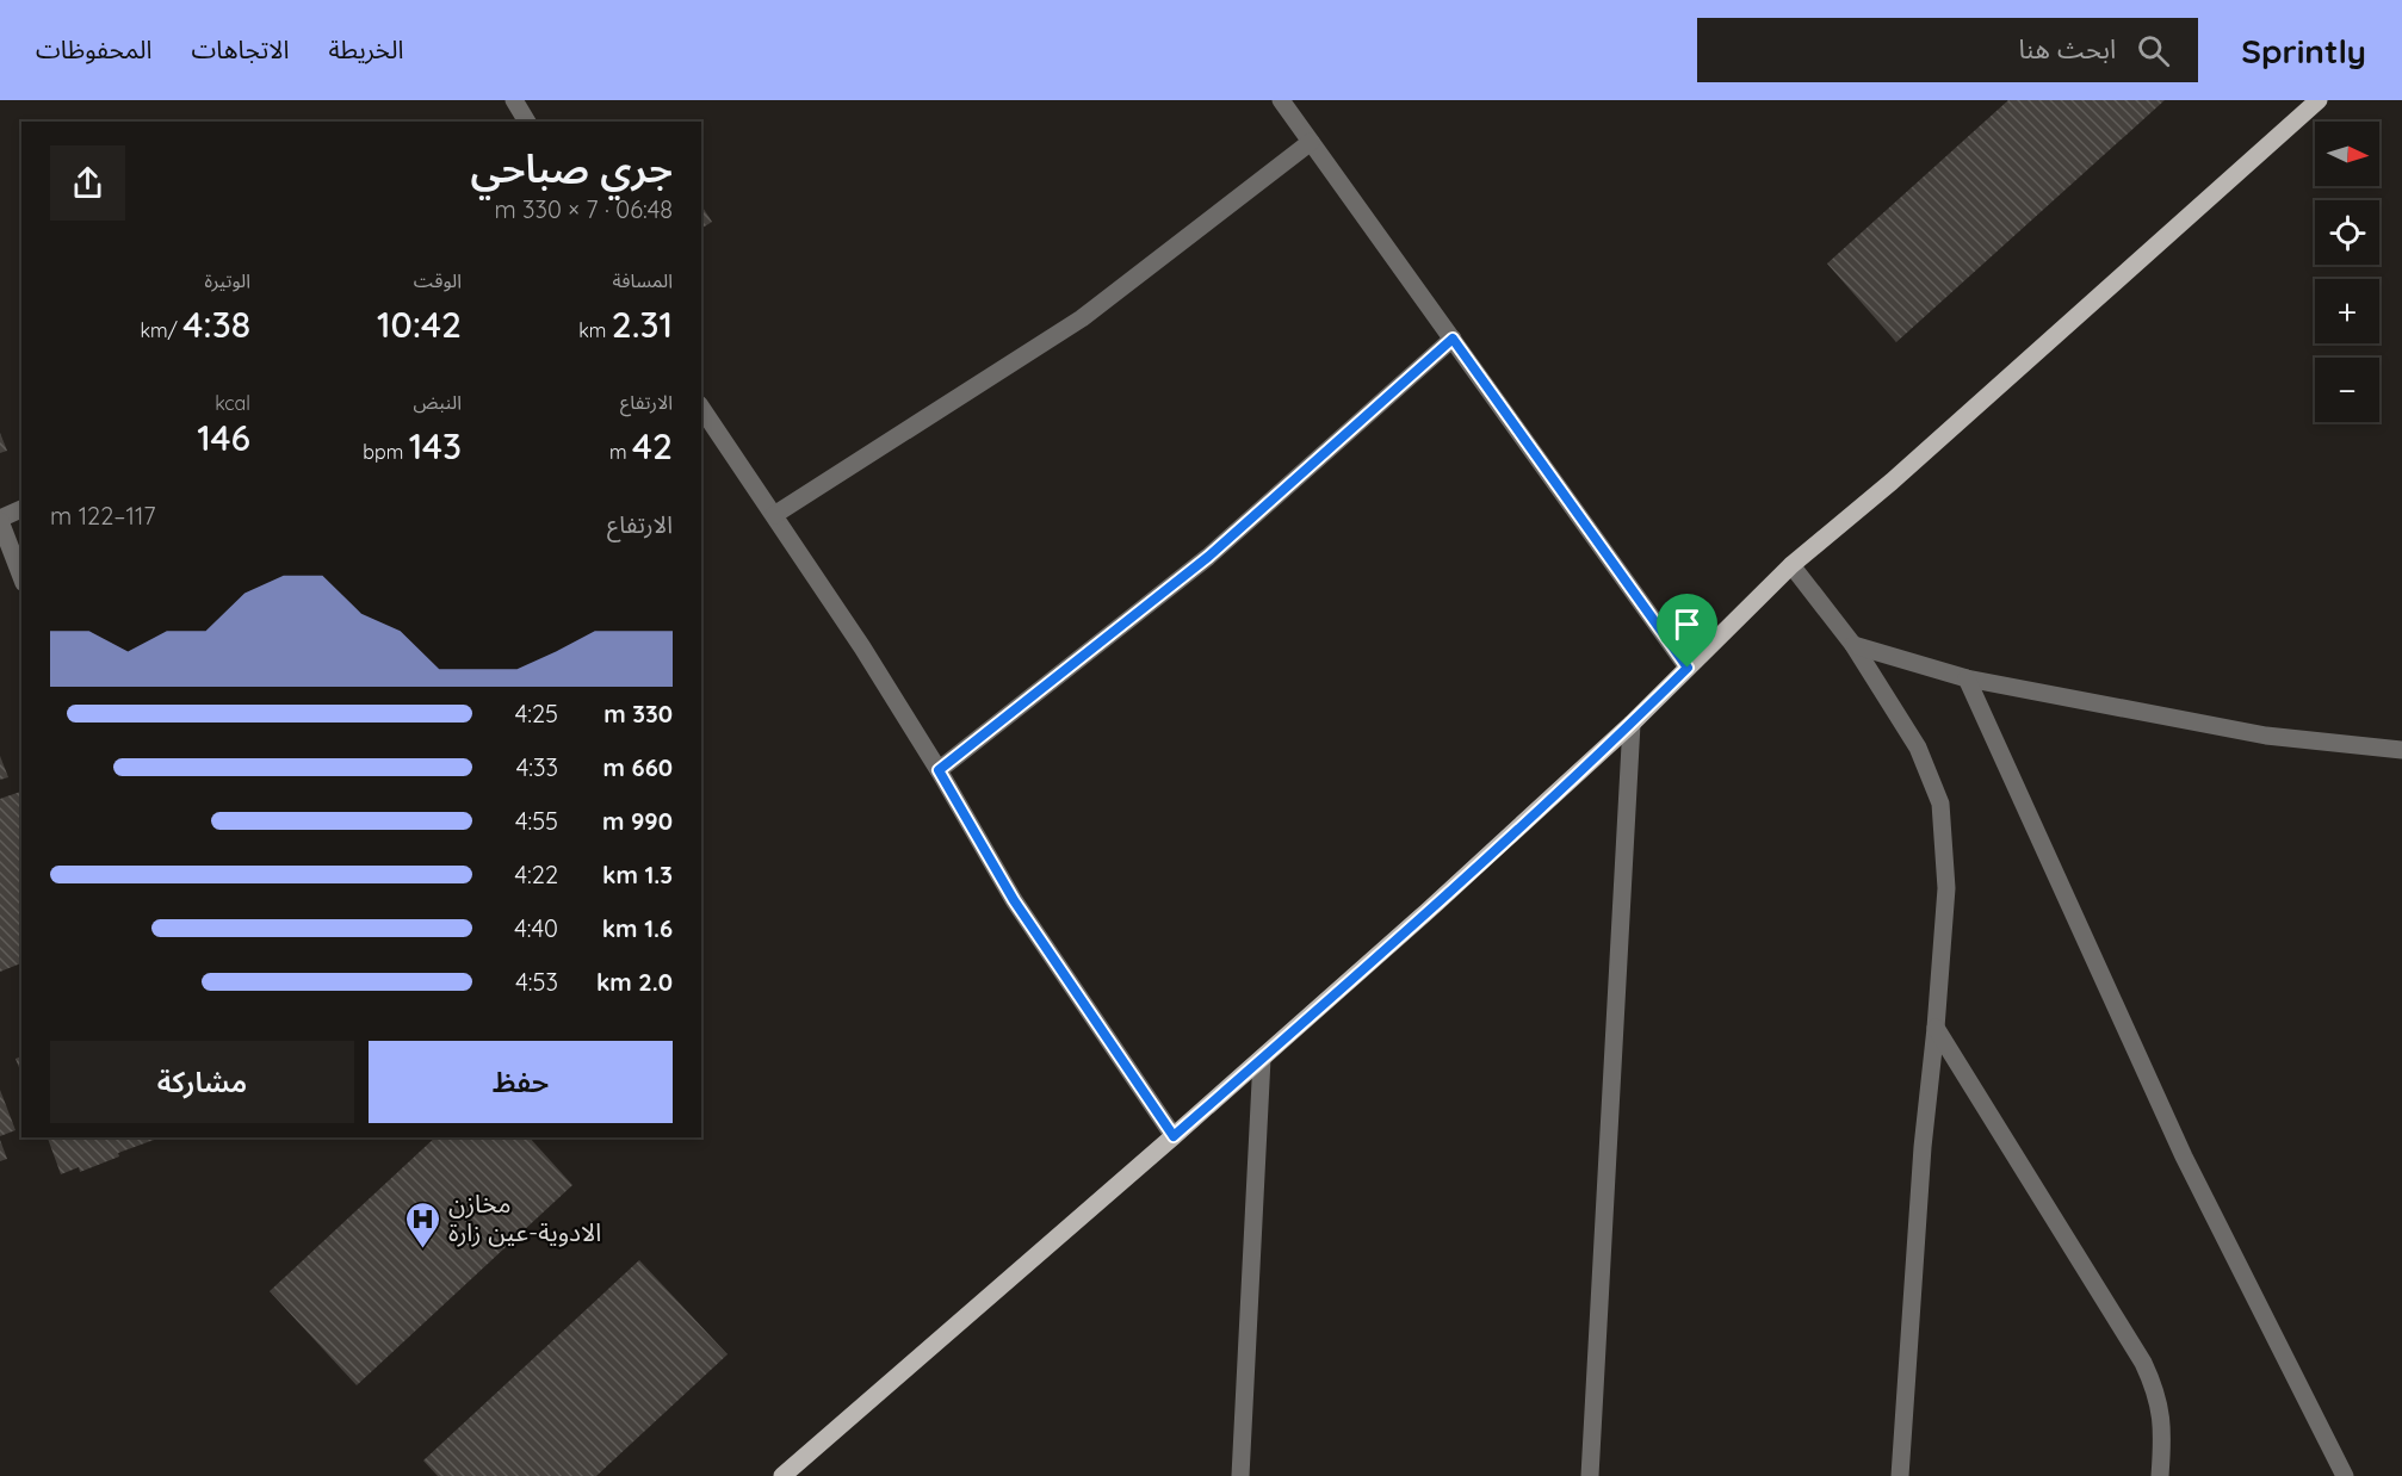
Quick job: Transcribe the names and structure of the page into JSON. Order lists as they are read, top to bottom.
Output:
{
  "places": {
    "hospital": ["مخازن الادوية-عين زارة"]
  },
  "north": "right",
  "page": {
    "header": "Sprintly",
    "search": "ابحث هنا",
    "nav": ["الخريطة", "الاتجاهات", "المحفوظات"],
    "map_buttons": ["+", "−"],
    "heading": ["جري صباحي", "06:48 · 7 × 330 m"],
    "stats": [
      ["المسافة", "2.31 km"],
      ["الوقت", "10:42"],
      ["الوتيرة", "4:38 /km"],
      ["الارتفاع", "42 m"],
      ["النبض", "143 bpm"],
      ["kcal", "146"]
    ],
    "chart": ["الارتفاع", "117–122 m"],
    "list": [
      {
        "name": "330 m",
        "note": "4:25"
      },
      {
        "name": "660 m",
        "note": "4:33"
      },
      {
        "name": "990 m",
        "note": "4:55"
      },
      {
        "name": "1.3 km",
        "note": "4:22"
      },
      {
        "name": "1.6 km",
        "note": "4:40"
      },
      {
        "name": "2.0 km",
        "note": "4:53"
      }
    ],
    "buttons": ["حفظ", "مشاركة"]
  }
}
